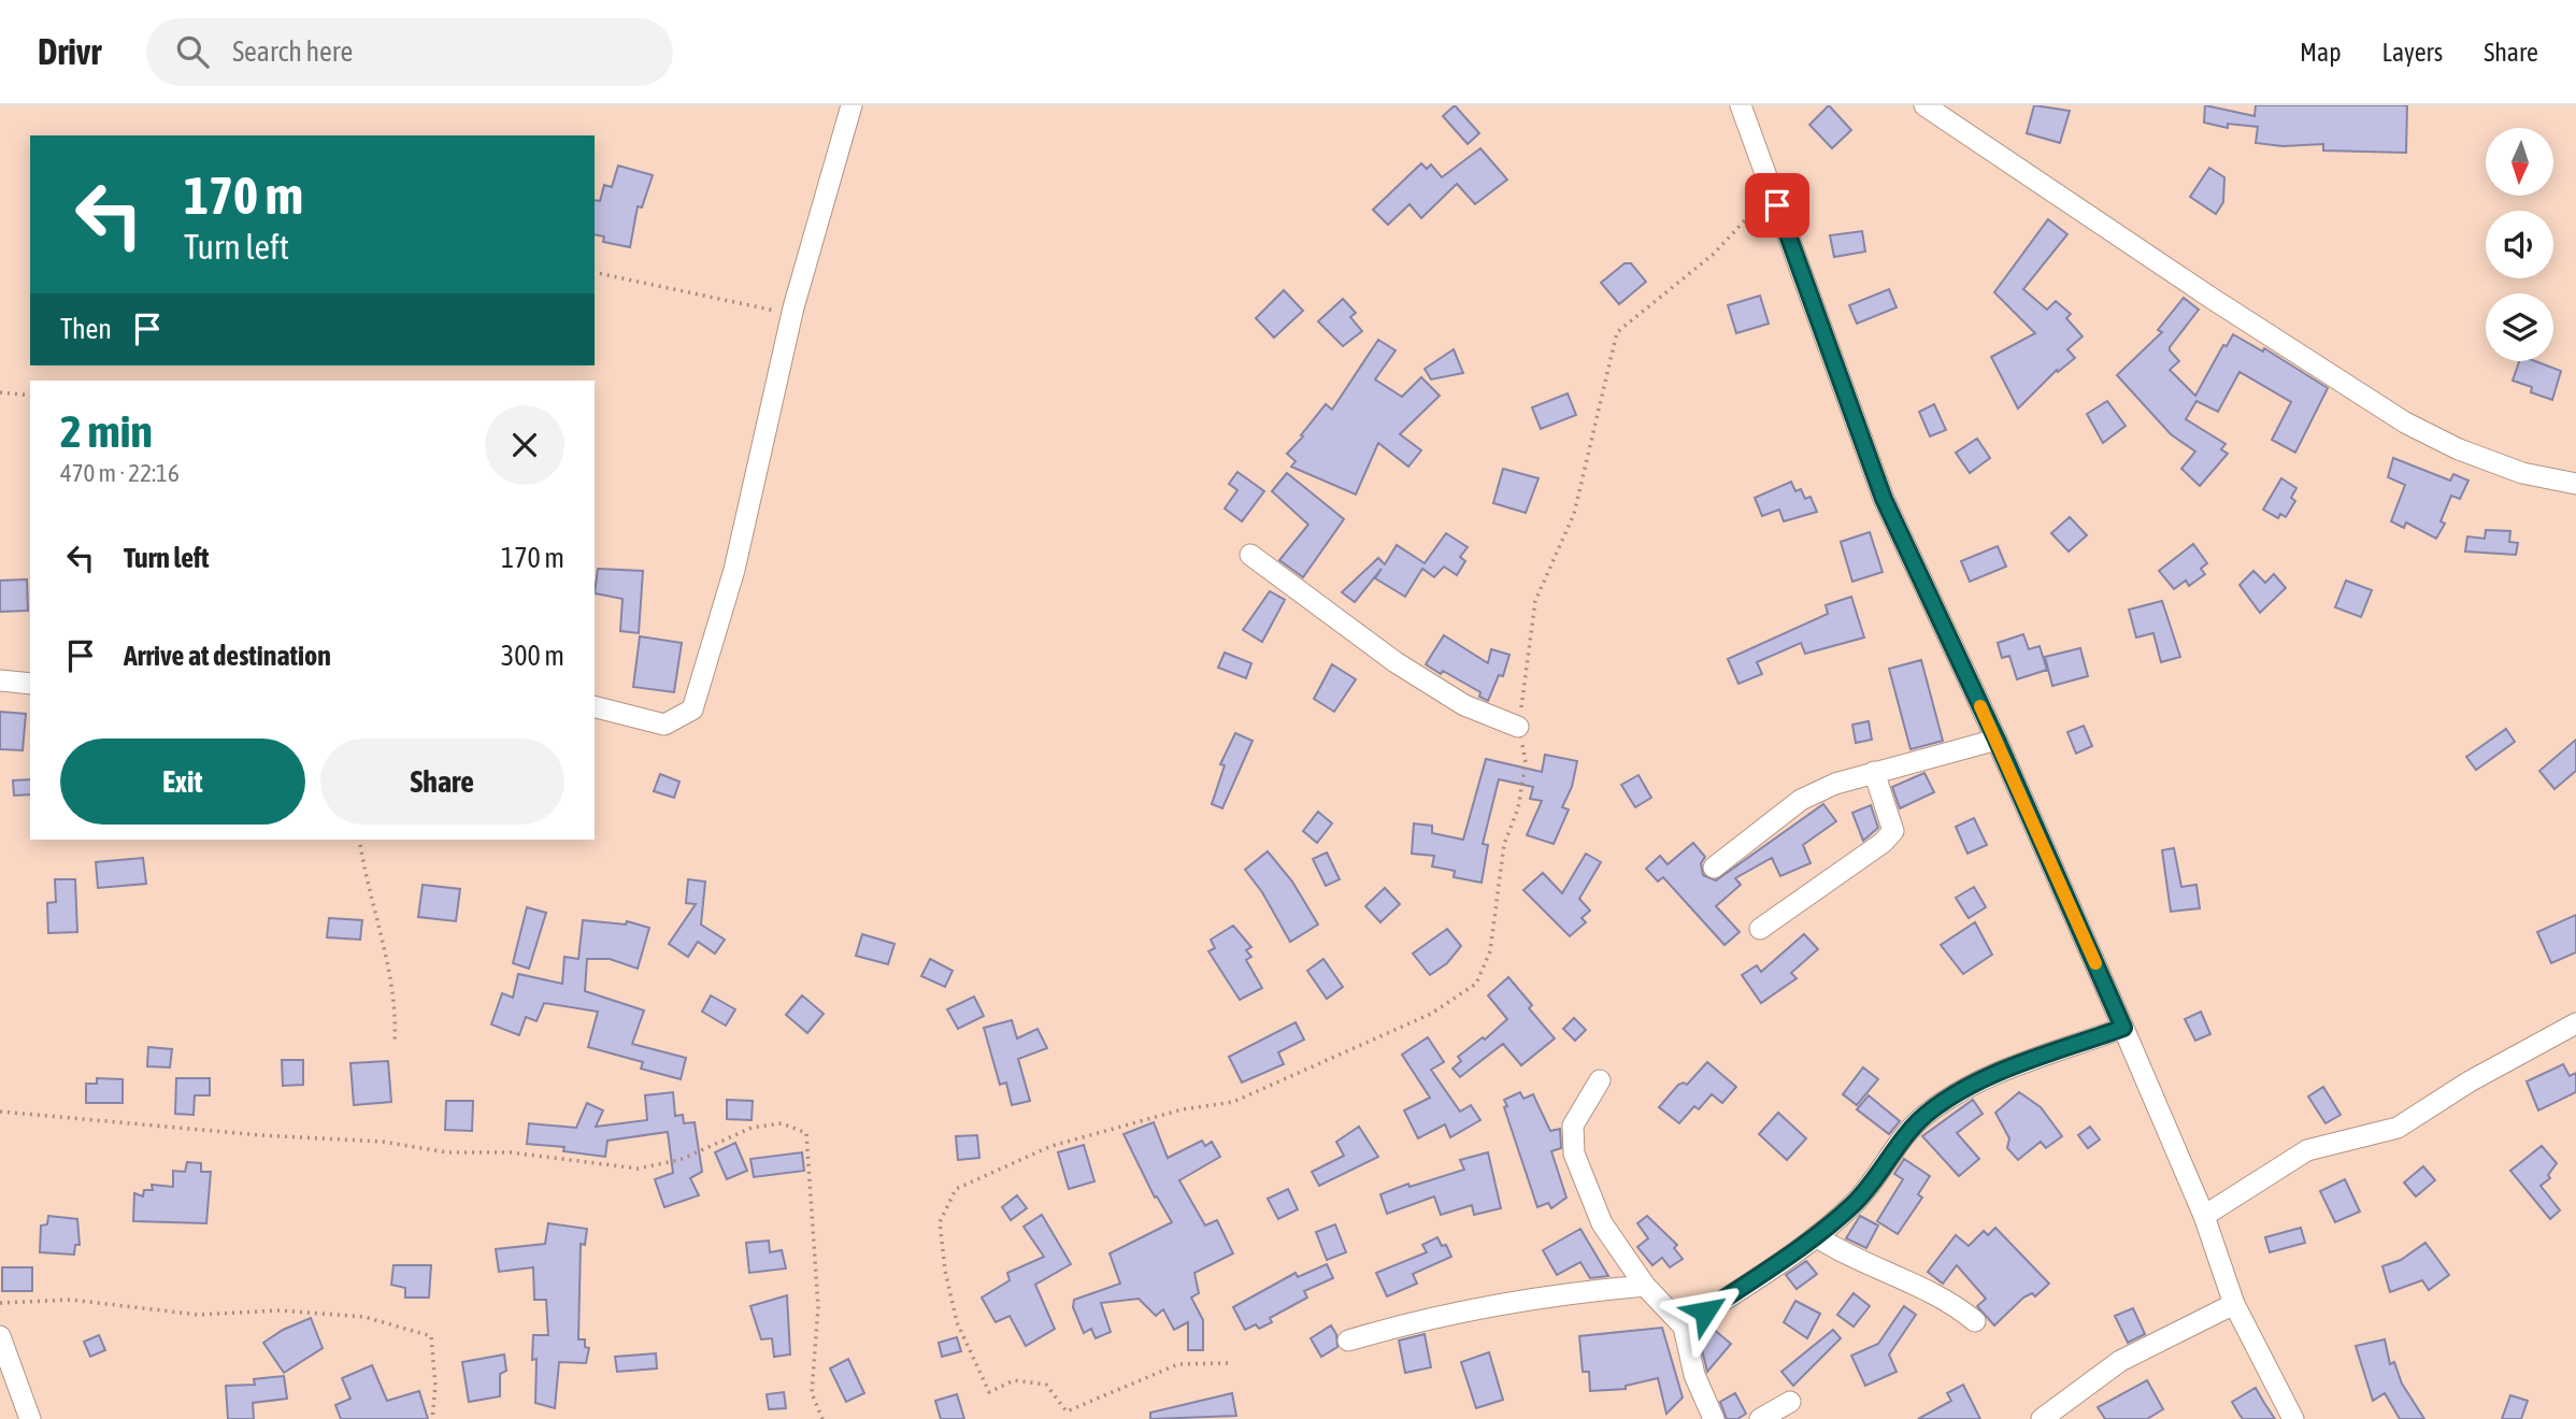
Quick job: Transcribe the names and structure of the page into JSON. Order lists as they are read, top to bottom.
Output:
{
  "north": "bottom",
  "page": {
    "header": "Drivr",
    "search": "Search here",
    "nav": ["Map", "Layers", "Share"],
    "turn": ["170 m", "Turn left"],
    "then": "Then",
    "heading": ["2 min", "470 m · 22:16"],
    "list": [
      {
        "name": "Turn left",
        "value": "170 m"
      },
      {
        "name": "Arrive at destination",
        "value": "300 m"
      }
    ],
    "buttons": ["Exit", "Share"]
  }
}
